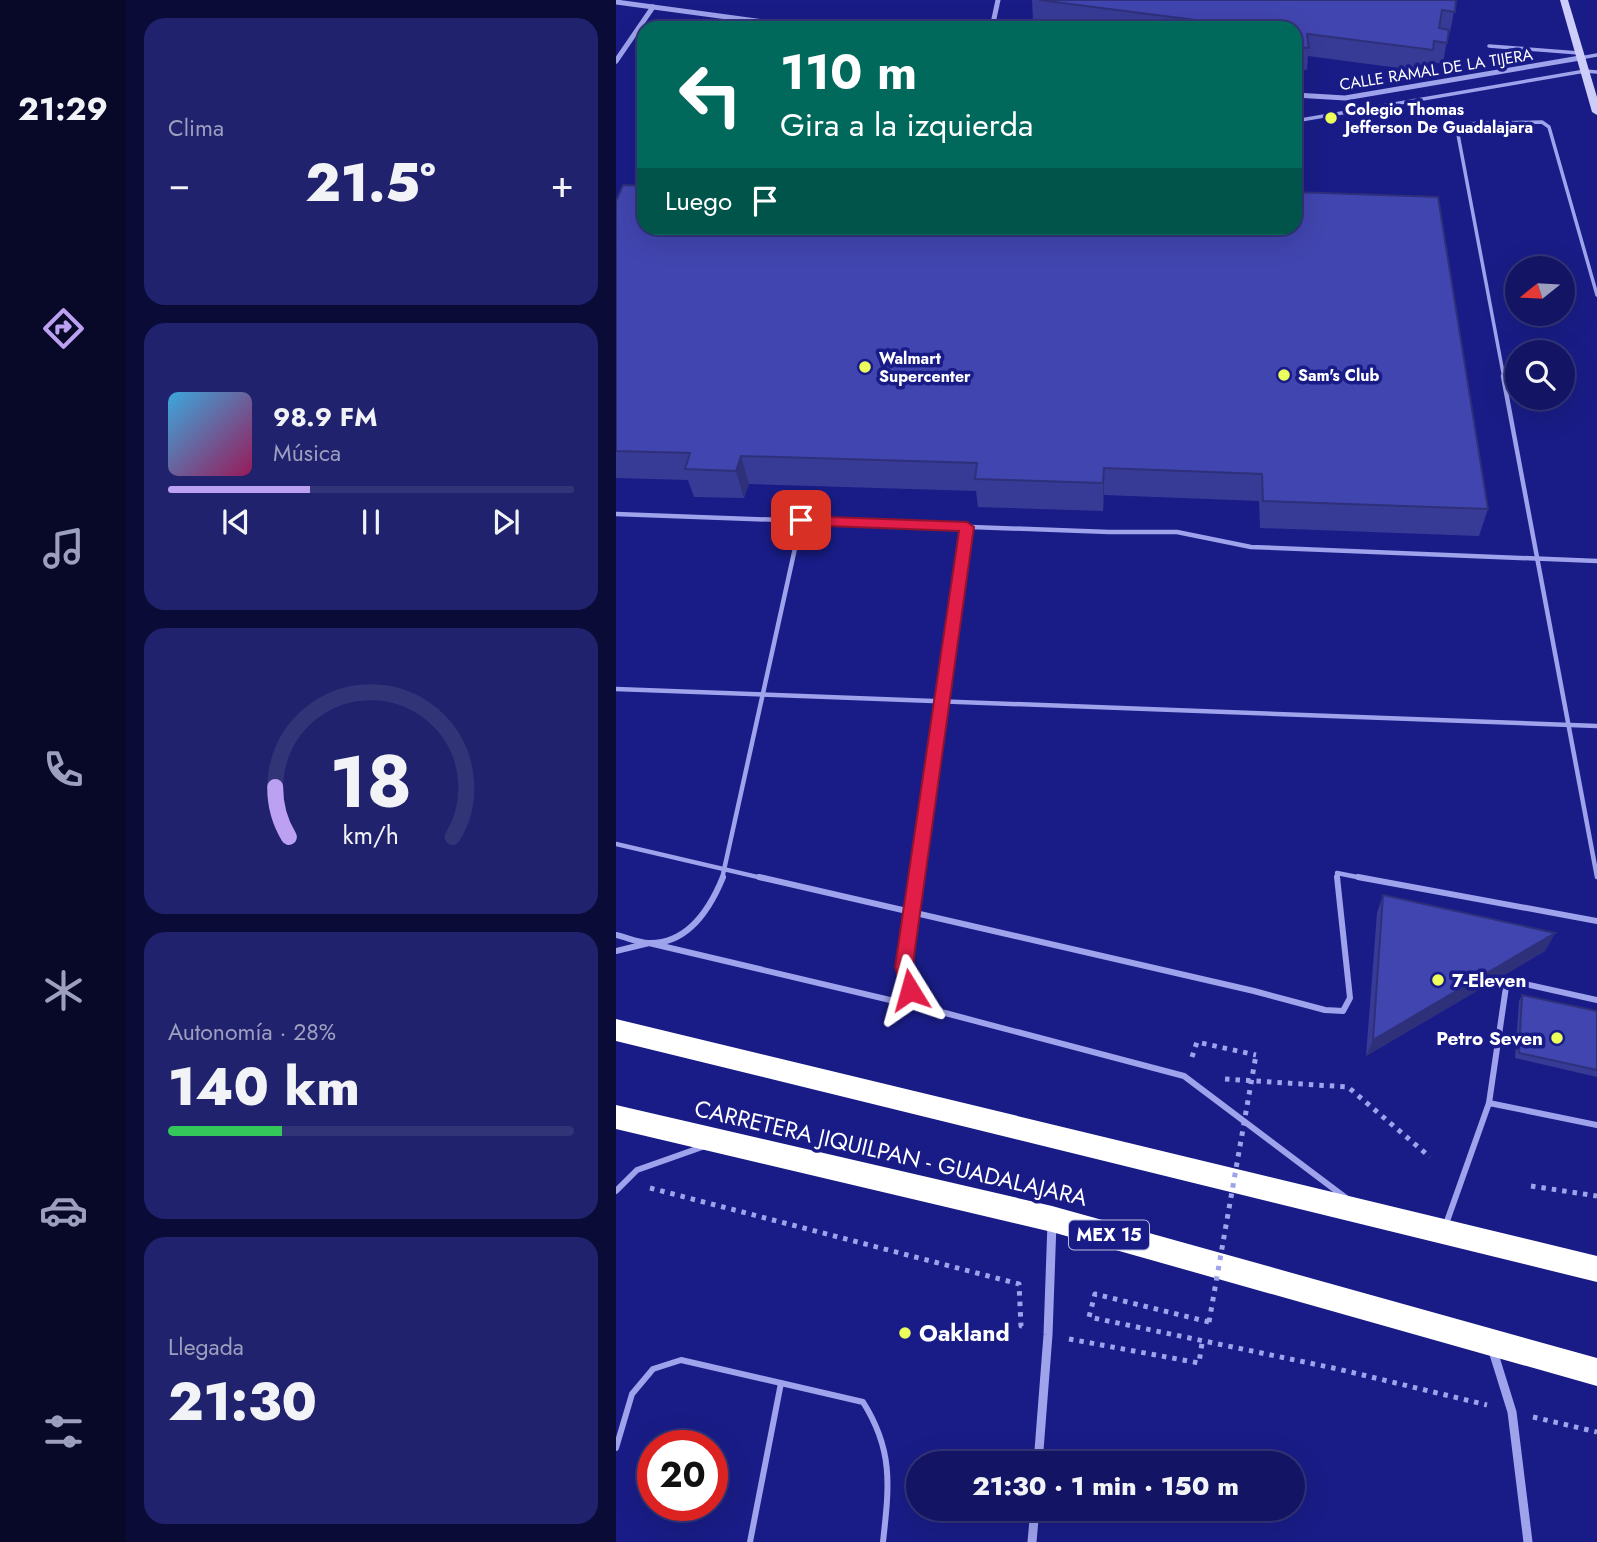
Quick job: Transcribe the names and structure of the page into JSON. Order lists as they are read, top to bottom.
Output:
{
  "streets": {
    "highway": ["CARRETERA JIQUILPAN - GUADALAJARA", "MEX 15"],
    "street": ["CALLE RAMAL DE LA TIJERA"]
  },
  "places": [
    "Colegio Thomas Jefferson De Guadalajara",
    "Walmart Supercenter",
    "Sam's Club",
    "7-Eleven",
    "Petro Seven",
    "Oakland"
  ],
  "north": "left",
  "page": {
    "tabs": "21:29",
    "tile": [
      "Clima",
      ["Autonomía · 28%", "140 km"],
      ["Llegada", "21:30"]
    ],
    "turn": ["110 m", "Gira a la izquierda"],
    "heat": ["−", "21.5°", "+"],
    "then": "Luego",
    "song": ["98.9 FM", "Música"],
    "limit": "20",
    "trip": "21:30 · 1 min · 150 m",
    "gauge": ["18", "km/h"]
  }
}
